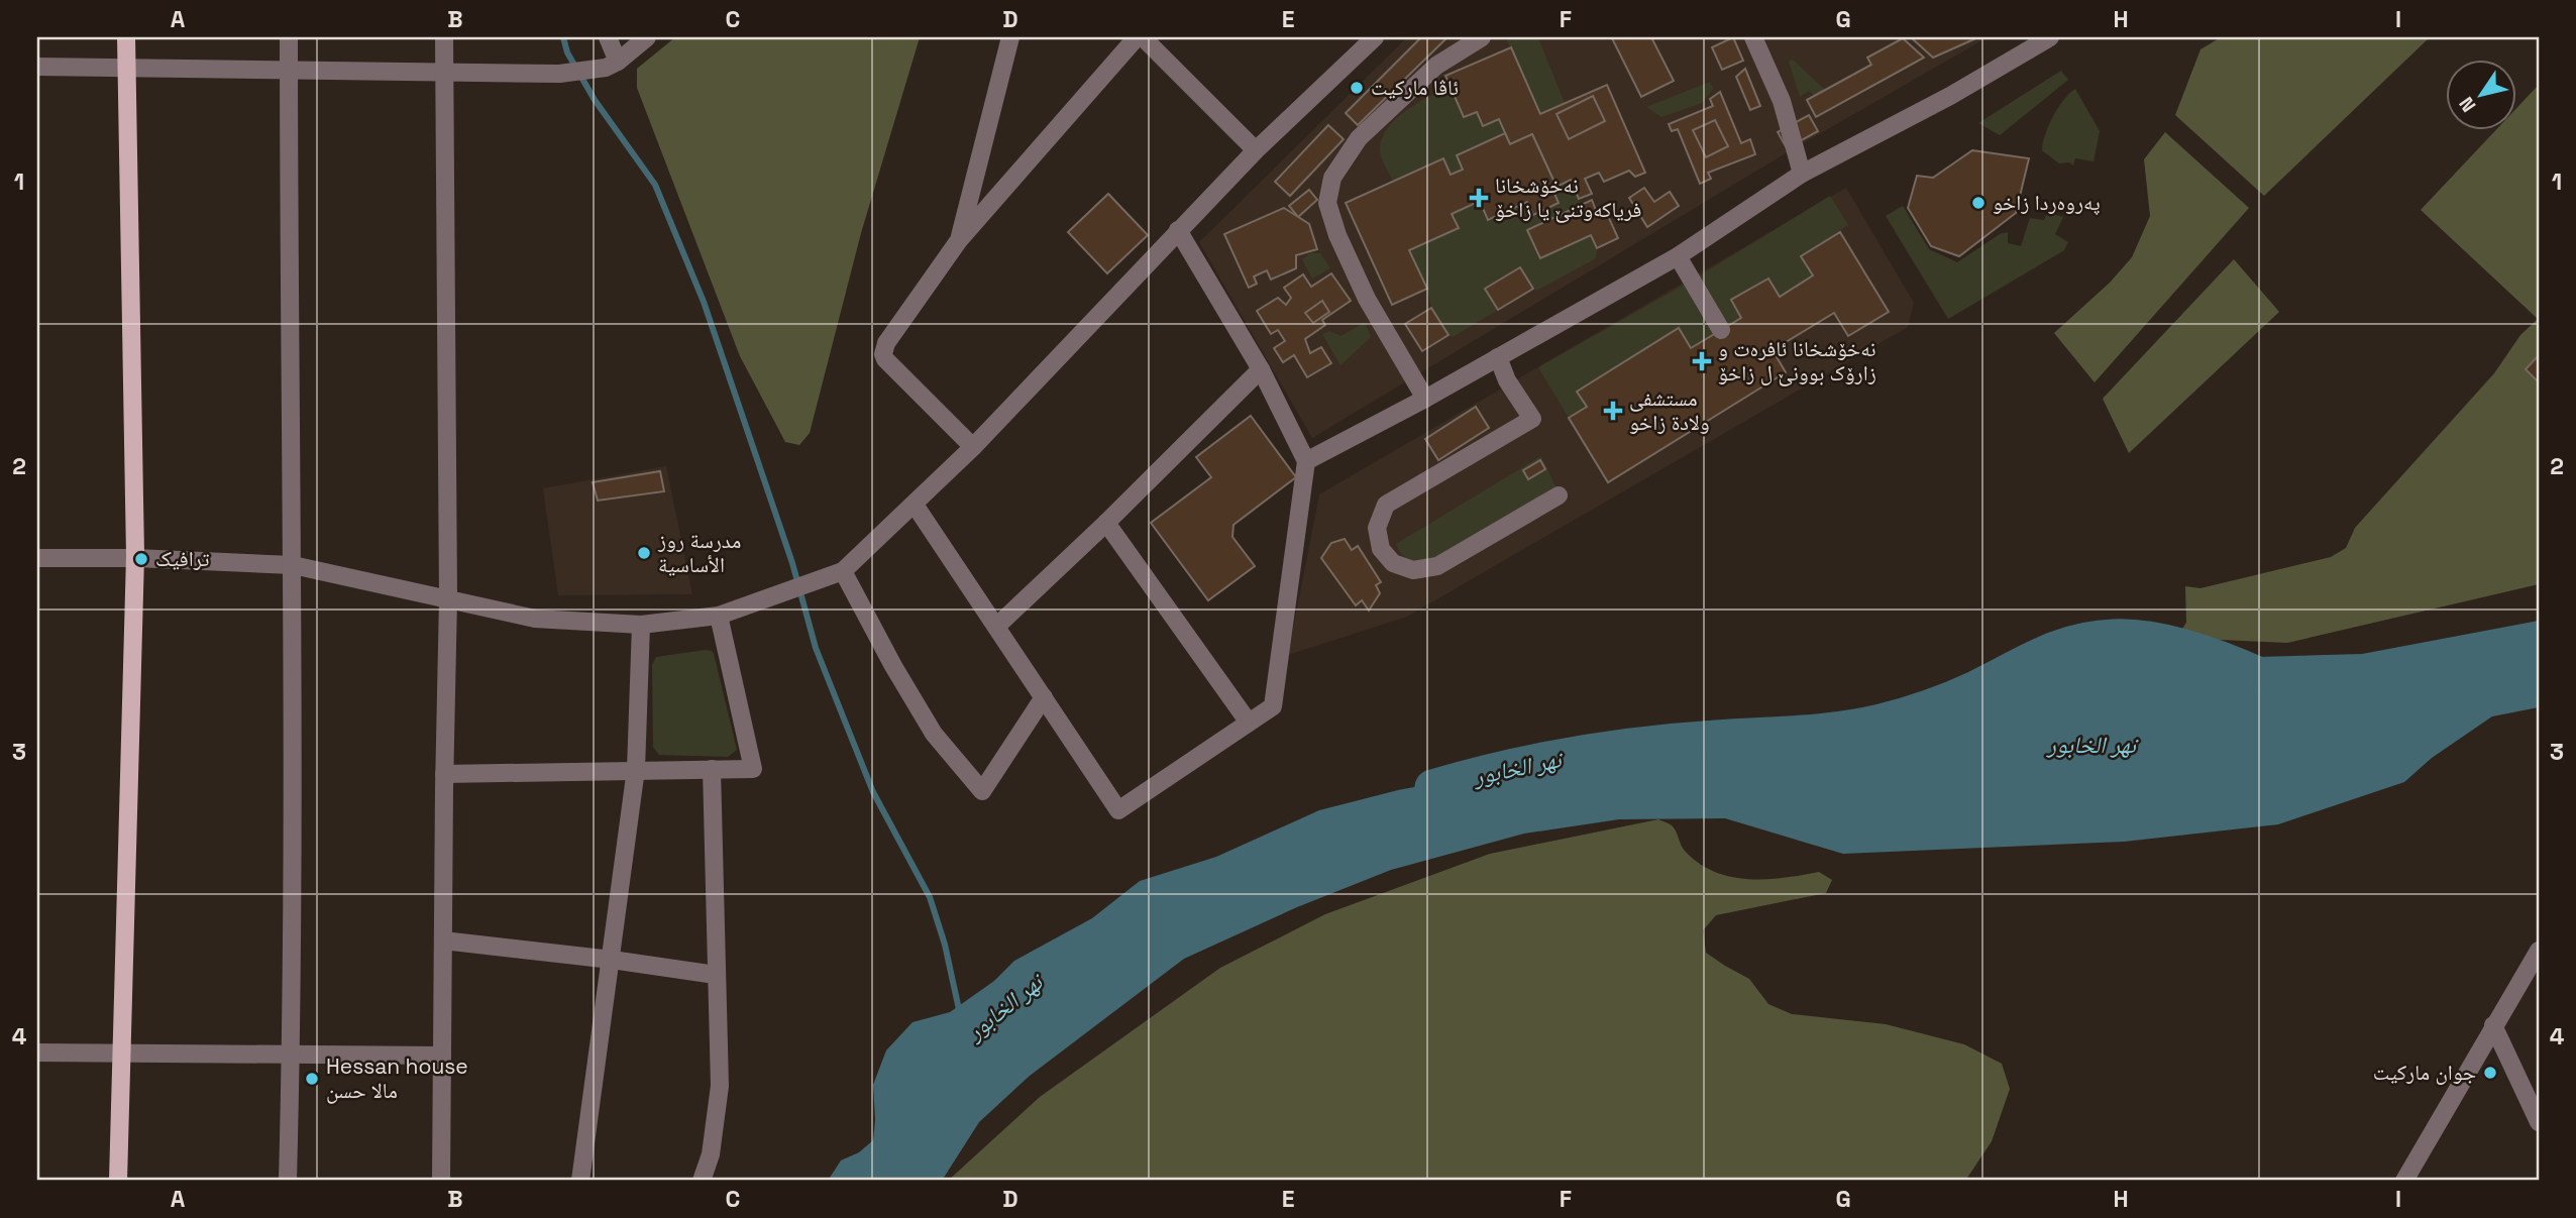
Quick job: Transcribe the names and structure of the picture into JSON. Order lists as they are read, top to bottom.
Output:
{
  "water": ["نهر الخابور"],
  "places": {
    "other": [
      "ئاڤا ماركيت",
      "په‌روه‌ردا زاخو",
      "مدرسة روز الأساسية",
      "ترافیک",
      "جوان ماركيت",
      "Hessan house مالا حسن"
    ],
    "health": ["نه‌خۆشخانا فرياكه‌وتنێ يا زاخۆ", "نەخۆشخانا ئافرەت و زارۆک بوونێ ل زاخۆ", "مستشفى ولادة زاخو"]
  },
  "north": "bottom left",
  "grid": {
    "columns": [
      "A",
      "B",
      "C",
      "D",
      "E",
      "F",
      "G",
      "H",
      "I"
    ],
    "rows": [
      "1",
      "2",
      "3",
      "4"
    ]
  }
}
